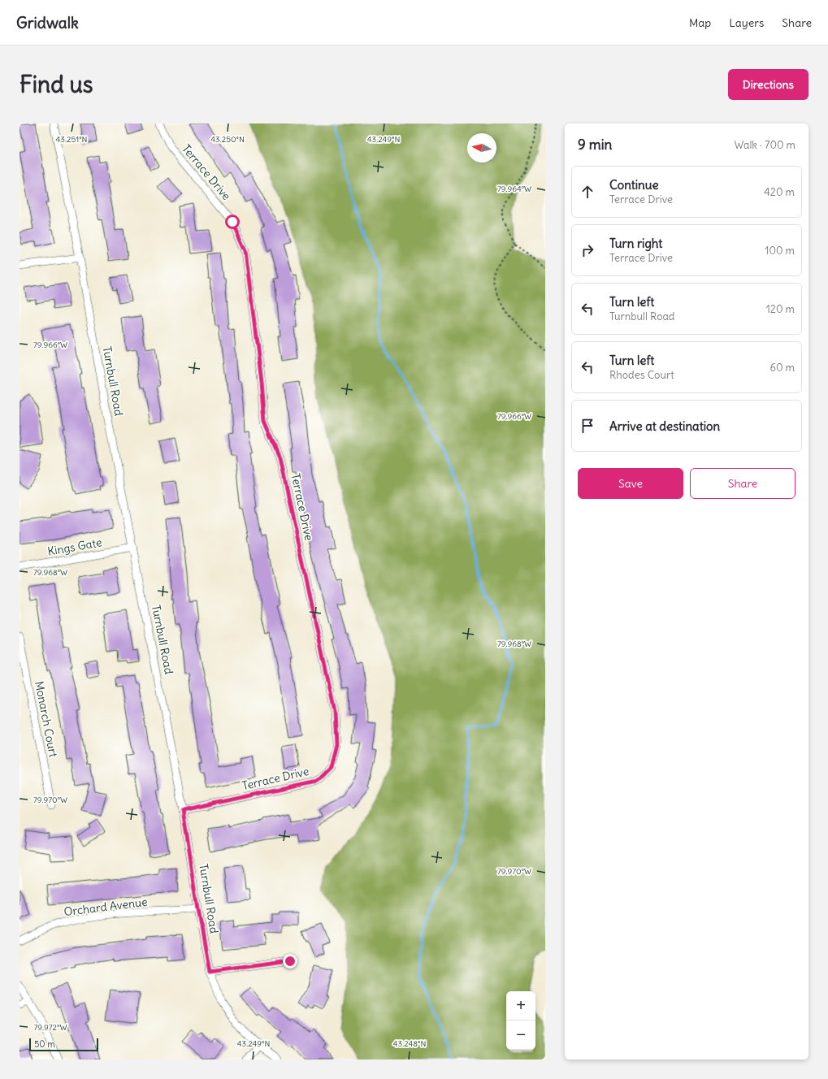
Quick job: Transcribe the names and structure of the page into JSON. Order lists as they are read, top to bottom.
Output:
{
  "streets": {
    "street": [
      "Terrace Drive",
      "Turnbull Road",
      "Kings Gate",
      "Monarch Court",
      "Orchard Avenue"
    ]
  },
  "crossings": [
    ["Terrace Drive", "Turnbull Road"],
    ["Turnbull Road", "Kings Gate"],
    ["Turnbull Road", "Orchard Avenue"]
  ],
  "scale_bar": "50 m",
  "north": "left",
  "page": {
    "header": "Gridwalk",
    "nav": ["Map", "Layers", "Share"],
    "buttons": [
      "Directions",
      ["Save", "Share"]
    ],
    "title": "Find us",
    "heading": ["9 min", "Walk · 700 m"],
    "list": [
      ["Continue", "Terrace Drive", "420 m"],
      ["Turn right", "Terrace Drive", "100 m"],
      ["Turn left", "Turnbull Road", "120 m"],
      ["Turn left", "Rhodes Court", "60 m"],
      "Arrive at destination"
    ],
    "map_buttons": ["+", "−"],
    "scale": "50 m"
  },
  "coordinates": [
    "43.251°N",
    "43.250°N",
    "43.249°N",
    "79.964°W",
    "79.966°W",
    "79.968°W",
    "79.970°W",
    "79.972°W",
    "43.248°N"
  ]
}
